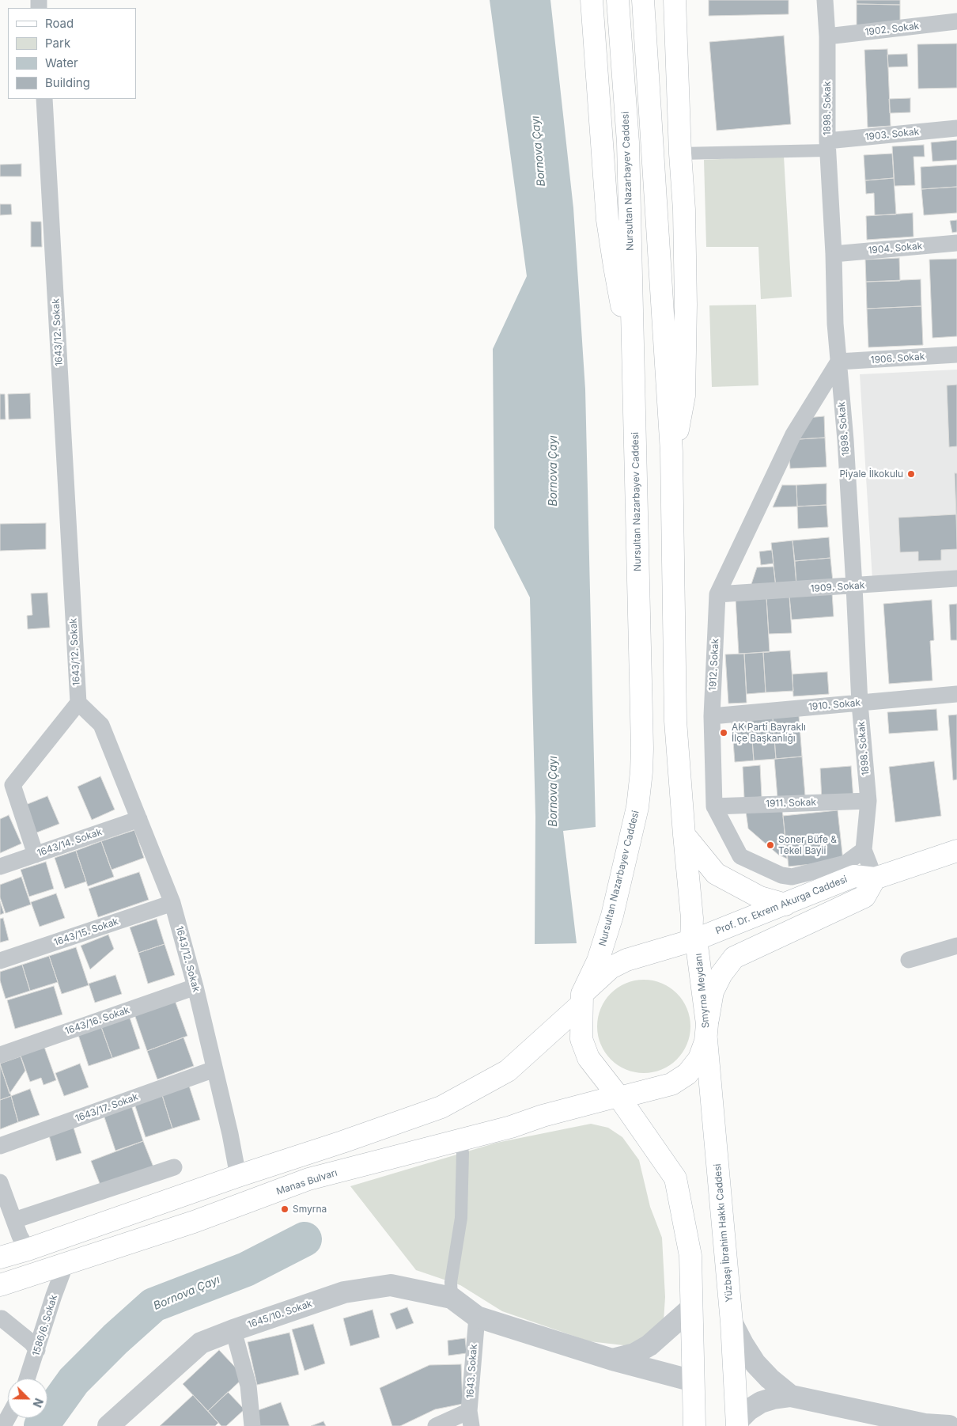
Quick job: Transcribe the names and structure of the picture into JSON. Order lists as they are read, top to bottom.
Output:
{
  "streets": {
    "main road": [
      "Nursultan Nazarbayev Caddesi",
      "Prof. Dr. Ekrem Akurga Caddesi",
      "Smyrna Meydanı",
      "Manas Bulvarı",
      "Yüzbaşı İbrahim Hakkı Caddesi"
    ],
    "street": [
      "1902. Sokak",
      "1898. Sokak",
      "1903. Sokak",
      "1904. Sokak",
      "1643/12. Sokak",
      "1906. Sokak",
      "1909. Sokak",
      "1912. Sokak",
      "1910. Sokak",
      "1911. Sokak",
      "1643/14. Sokak",
      "1643/15. Sokak",
      "1643/16. Sokak",
      "1643/17. Sokak",
      "1645/10. Sokak",
      "1586/6. Sokak",
      "1643. Sokak"
    ]
  },
  "crossings": [
    ["1902. Sokak", "1898. Sokak"],
    ["1898. Sokak", "1903. Sokak"],
    ["1898. Sokak", "1904. Sokak"],
    ["1898. Sokak", "1906. Sokak"],
    ["1898. Sokak", "1909. Sokak"],
    ["1898. Sokak", "1912. Sokak"],
    ["1898. Sokak", "1910. Sokak"],
    ["1898. Sokak", "1911. Sokak"],
    ["1898. Sokak", "Prof. Dr. Ekrem Akurga Caddesi"],
    ["Nursultan Nazarbayev Caddesi", "Smyrna Meydanı"],
    ["1643/12. Sokak", "1643/14. Sokak"],
    ["1643/12. Sokak", "1643/15. Sokak"],
    ["1643/12. Sokak", "1643/16. Sokak"],
    ["1643/12. Sokak", "1643/17. Sokak"],
    ["1906. Sokak", "1912. Sokak"],
    ["1909. Sokak", "1912. Sokak"],
    ["1912. Sokak", "1910. Sokak"],
    ["1912. Sokak", "1911. Sokak"],
    ["Prof. Dr. Ekrem Akurga Caddesi", "Smyrna Meydanı"],
    ["Smyrna Meydanı", "Manas Bulvarı"],
    ["Smyrna Meydanı", "Yüzbaşı İbrahim Hakkı Caddesi"],
    ["Manas Bulvarı", "1586/6. Sokak"],
    ["1645/10. Sokak", "1643. Sokak"]
  ],
  "water": ["Bornova Çayı"],
  "places": [
    "Piyale İlkokulu",
    "AK Parti Bayraklı İlçe Başkanlığı",
    "Soner Büfe & Tekel Bayii",
    "Smyrna"
  ],
  "legend": [
    "Road",
    "Park",
    "Water",
    "Building"
  ],
  "north": "bottom right"
}
